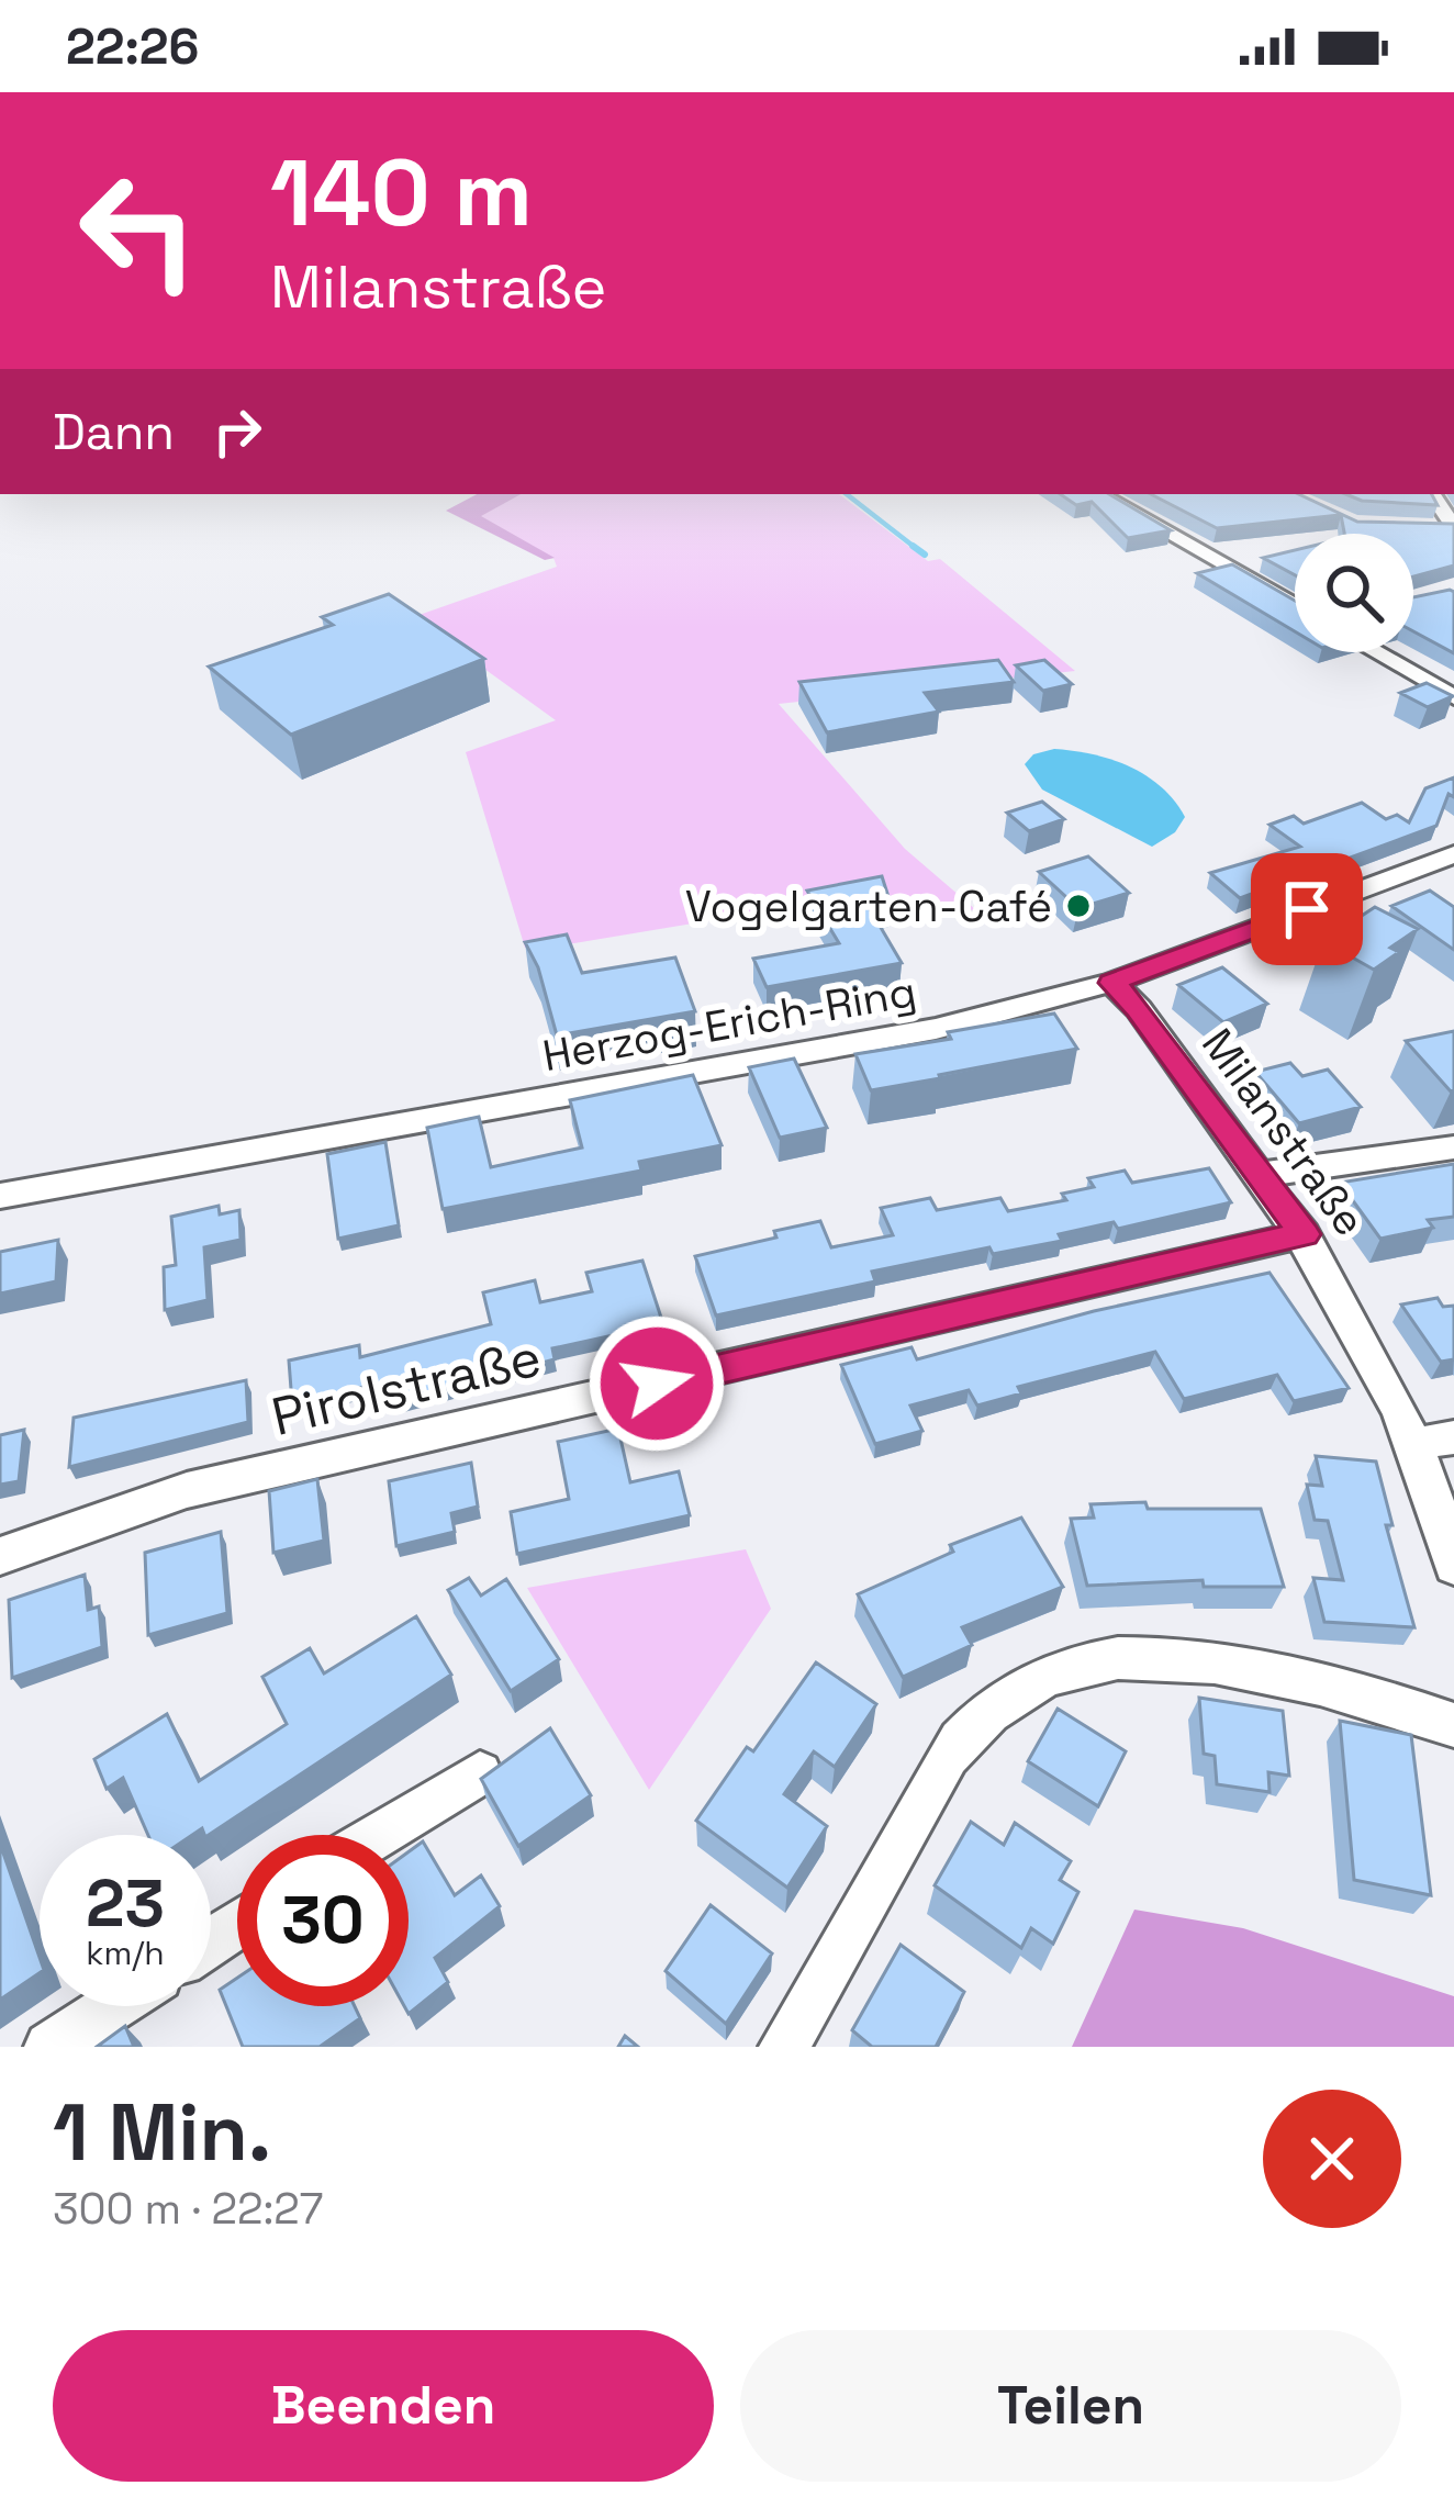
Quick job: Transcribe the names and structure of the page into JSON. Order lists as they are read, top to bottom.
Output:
{
  "streets": {
    "street": ["Herzog-Erich-Ring", "Milanstraße", "Pirolstraße"]
  },
  "crossings": [
    ["Herzog-Erich-Ring", "Milanstraße"],
    ["Milanstraße", "Pirolstraße"]
  ],
  "places": ["Vogelgarten-Café"],
  "page": {
    "status": "22:26",
    "turn": ["140 m", "Milanstraße"],
    "then": "Dann",
    "speed": "23 km/h",
    "limit": "30",
    "heading": ["1 Min.", "300 m · 22:27"],
    "buttons": ["Beenden", "Teilen"]
  }
}
